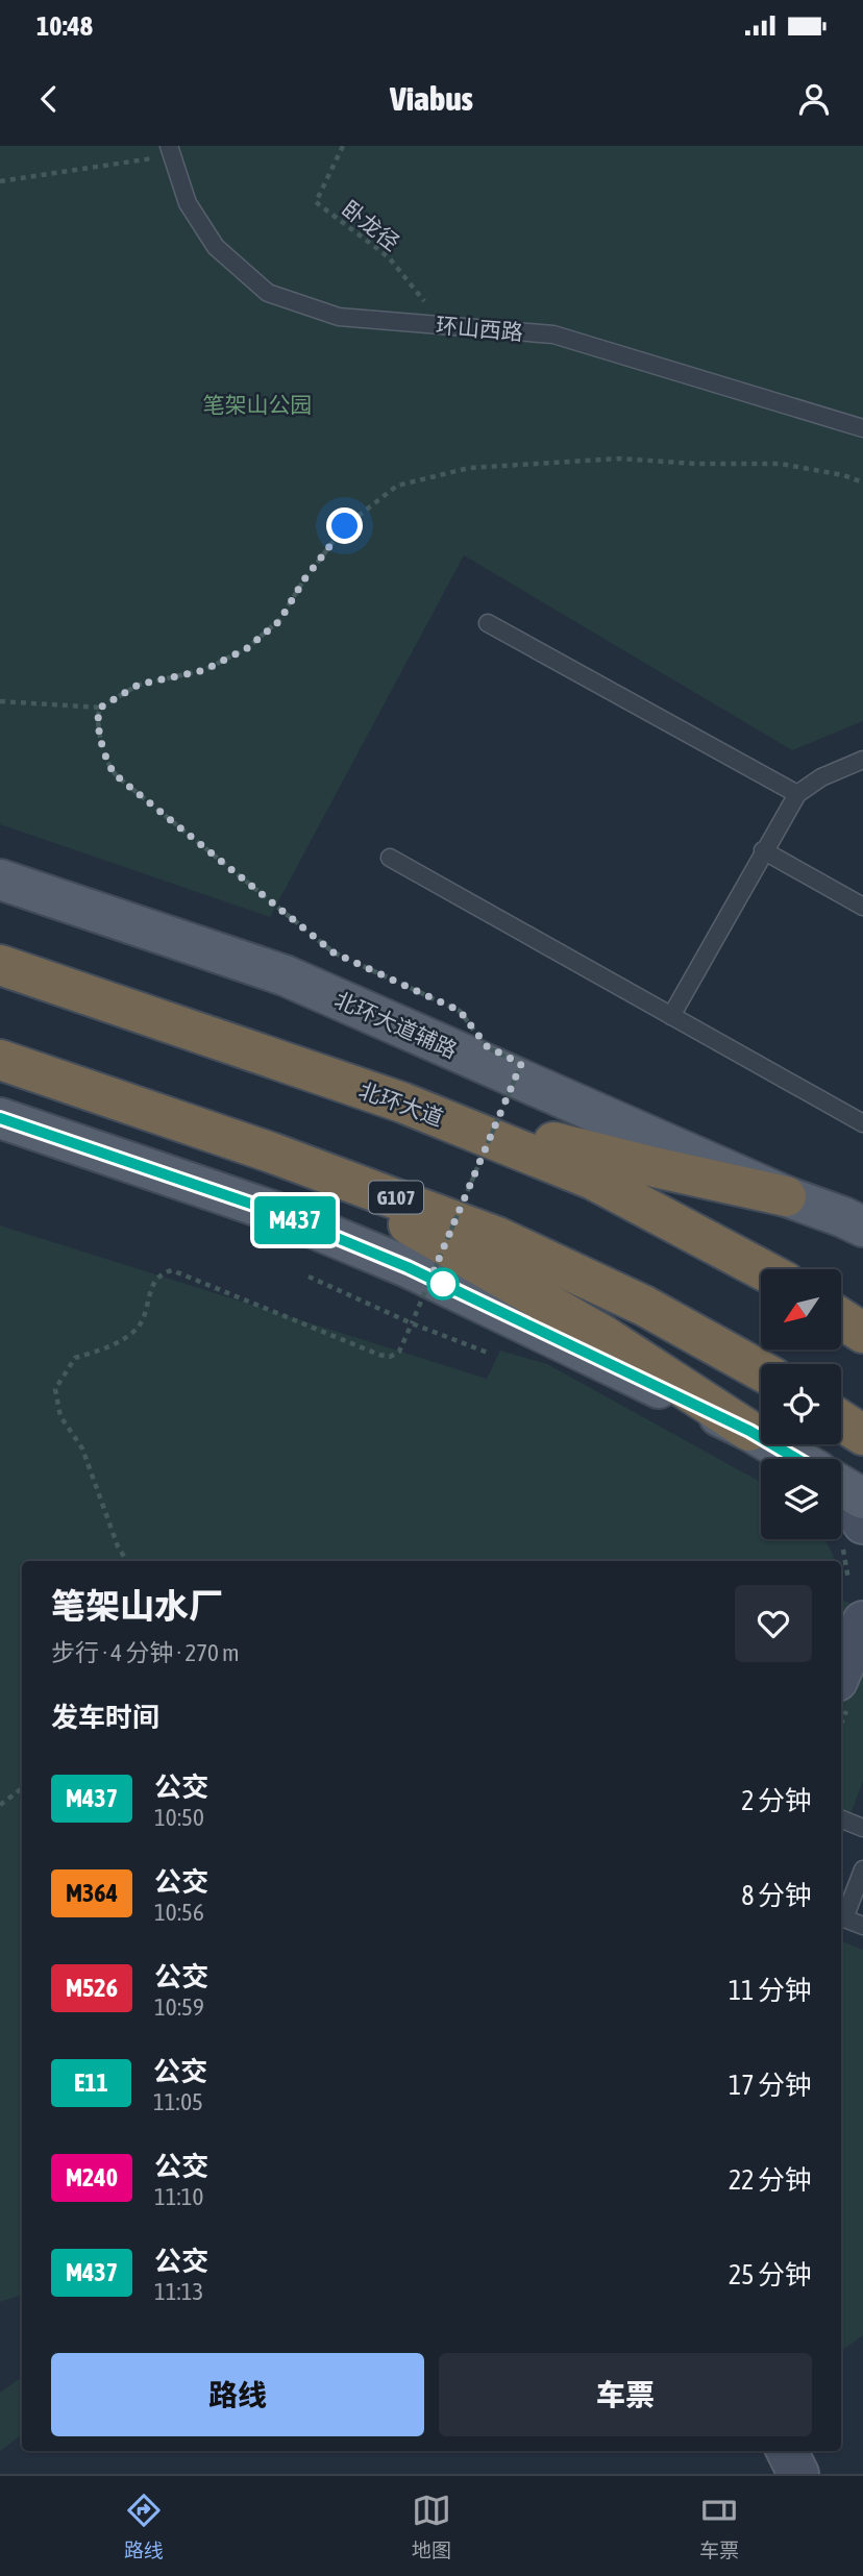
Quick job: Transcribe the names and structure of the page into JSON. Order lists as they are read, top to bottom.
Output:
{
  "streets": {
    "highway": ["北环大道", "G107"],
    "main road": ["北环大道辅路"],
    "lane": ["环山西路"],
    "path": ["卧龙径"]
  },
  "crossings": [
    ["卧龙径", "环山西路"]
  ],
  "parks": ["笔架山公园"],
  "lines": ["bus line M437"],
  "north": "bottom left",
  "page": {
    "status": "10:48",
    "header": "Viabus",
    "on_map": "M437",
    "heading": [
      ["笔架山水厂", "步行 · 4 分钟 · 270 m"],
      "发车时间"
    ],
    "list": [
      {
        "mark": "M437",
        "name": "公交",
        "note": "10:50",
        "value": "2 分钟"
      },
      {
        "mark": "M364",
        "name": "公交",
        "note": "10:56",
        "value": "8 分钟"
      },
      {
        "mark": "M526",
        "name": "公交",
        "note": "10:59",
        "value": "11 分钟"
      },
      {
        "mark": "E11",
        "name": "公交",
        "note": "11:05",
        "value": "17 分钟"
      },
      {
        "mark": "M240",
        "name": "公交",
        "note": "11:10",
        "value": "22 分钟"
      },
      {
        "mark": "M437",
        "name": "公交",
        "note": "11:13",
        "value": "25 分钟"
      }
    ],
    "buttons": ["路线", "车票"],
    "tabs": ["路线", "地图", "车票"]
  }
}
